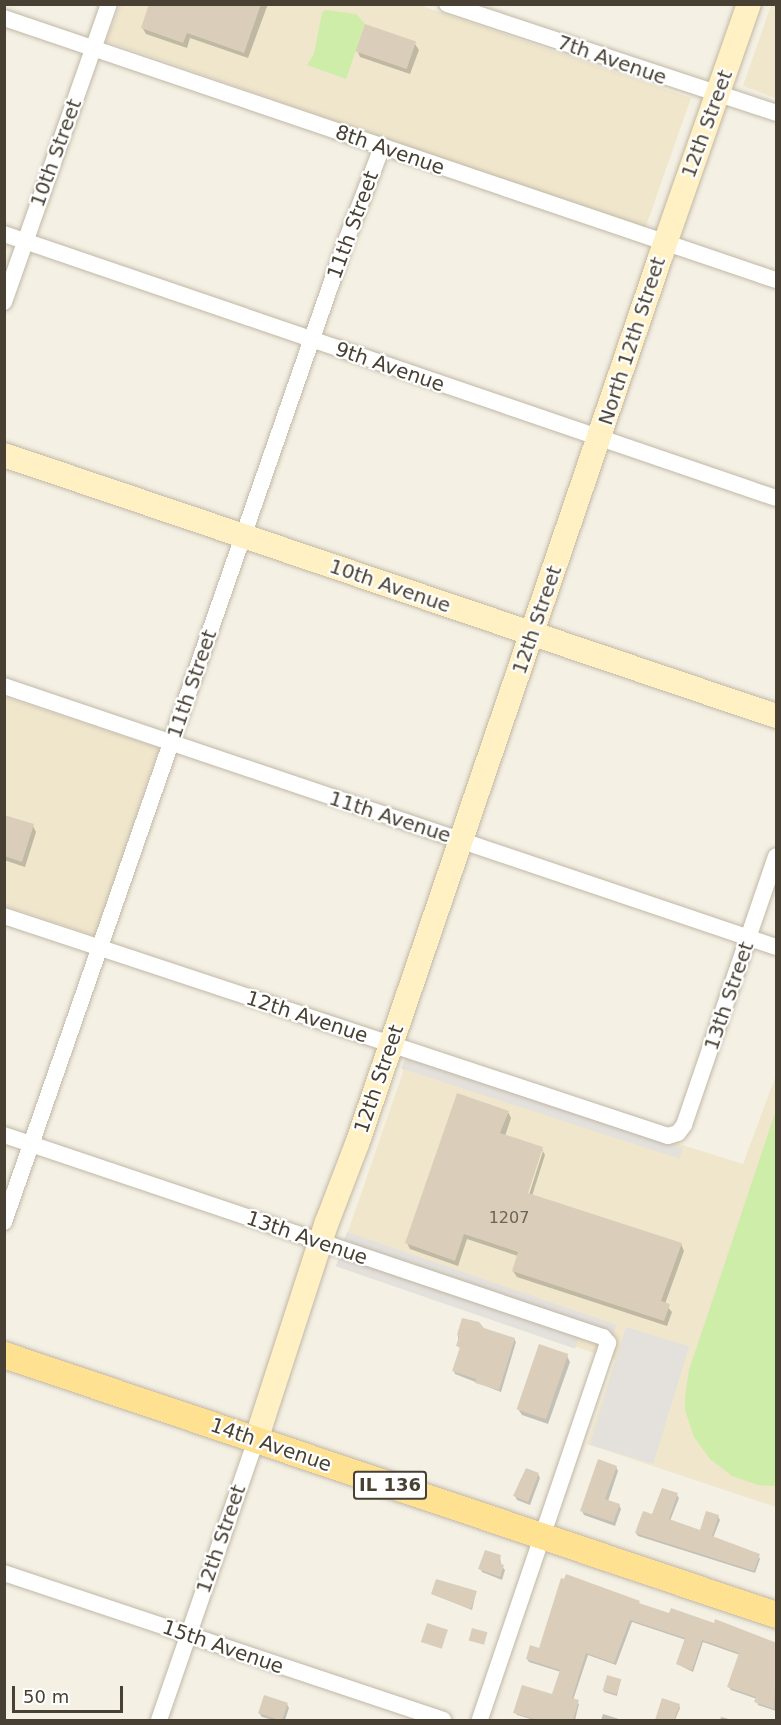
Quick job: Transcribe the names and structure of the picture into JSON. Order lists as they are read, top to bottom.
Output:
{
  "streets": {
    "main road": ["14th Avenue", "IL 136"],
    "street": [
      "7th Avenue",
      "12th Street",
      "8th Avenue",
      "10th Street",
      "11th Street",
      "North 12th Street",
      "9th Avenue",
      "10th Avenue",
      "11th Avenue",
      "13th Street",
      "12th Avenue",
      "13th Avenue",
      "15th Avenue"
    ]
  },
  "crossings": [
    ["7th Avenue", "12th Street"],
    ["12th Street", "8th Avenue"],
    ["12th Street", "North 12th Street"],
    ["12th Street", "9th Avenue"],
    ["12th Street", "10th Avenue"],
    ["12th Street", "11th Avenue"],
    ["12th Street", "12th Avenue"],
    ["12th Street", "13th Avenue"],
    ["12th Street", "14th Avenue"],
    ["12th Street", "15th Avenue"],
    ["8th Avenue", "10th Street"],
    ["8th Avenue", "11th Street"],
    ["8th Avenue", "North 12th Street"],
    ["10th Street", "9th Avenue"],
    ["11th Street", "9th Avenue"],
    ["11th Street", "10th Avenue"],
    ["11th Street", "11th Avenue"],
    ["11th Street", "12th Avenue"],
    ["11th Street", "13th Avenue"],
    ["North 12th Street", "9th Avenue"],
    ["11th Avenue", "13th Street"],
    ["13th Street", "12th Avenue"],
    ["13th Avenue", "14th Avenue"]
  ],
  "house_numbers": ["1207"],
  "scale_bar": "50 m"
}
